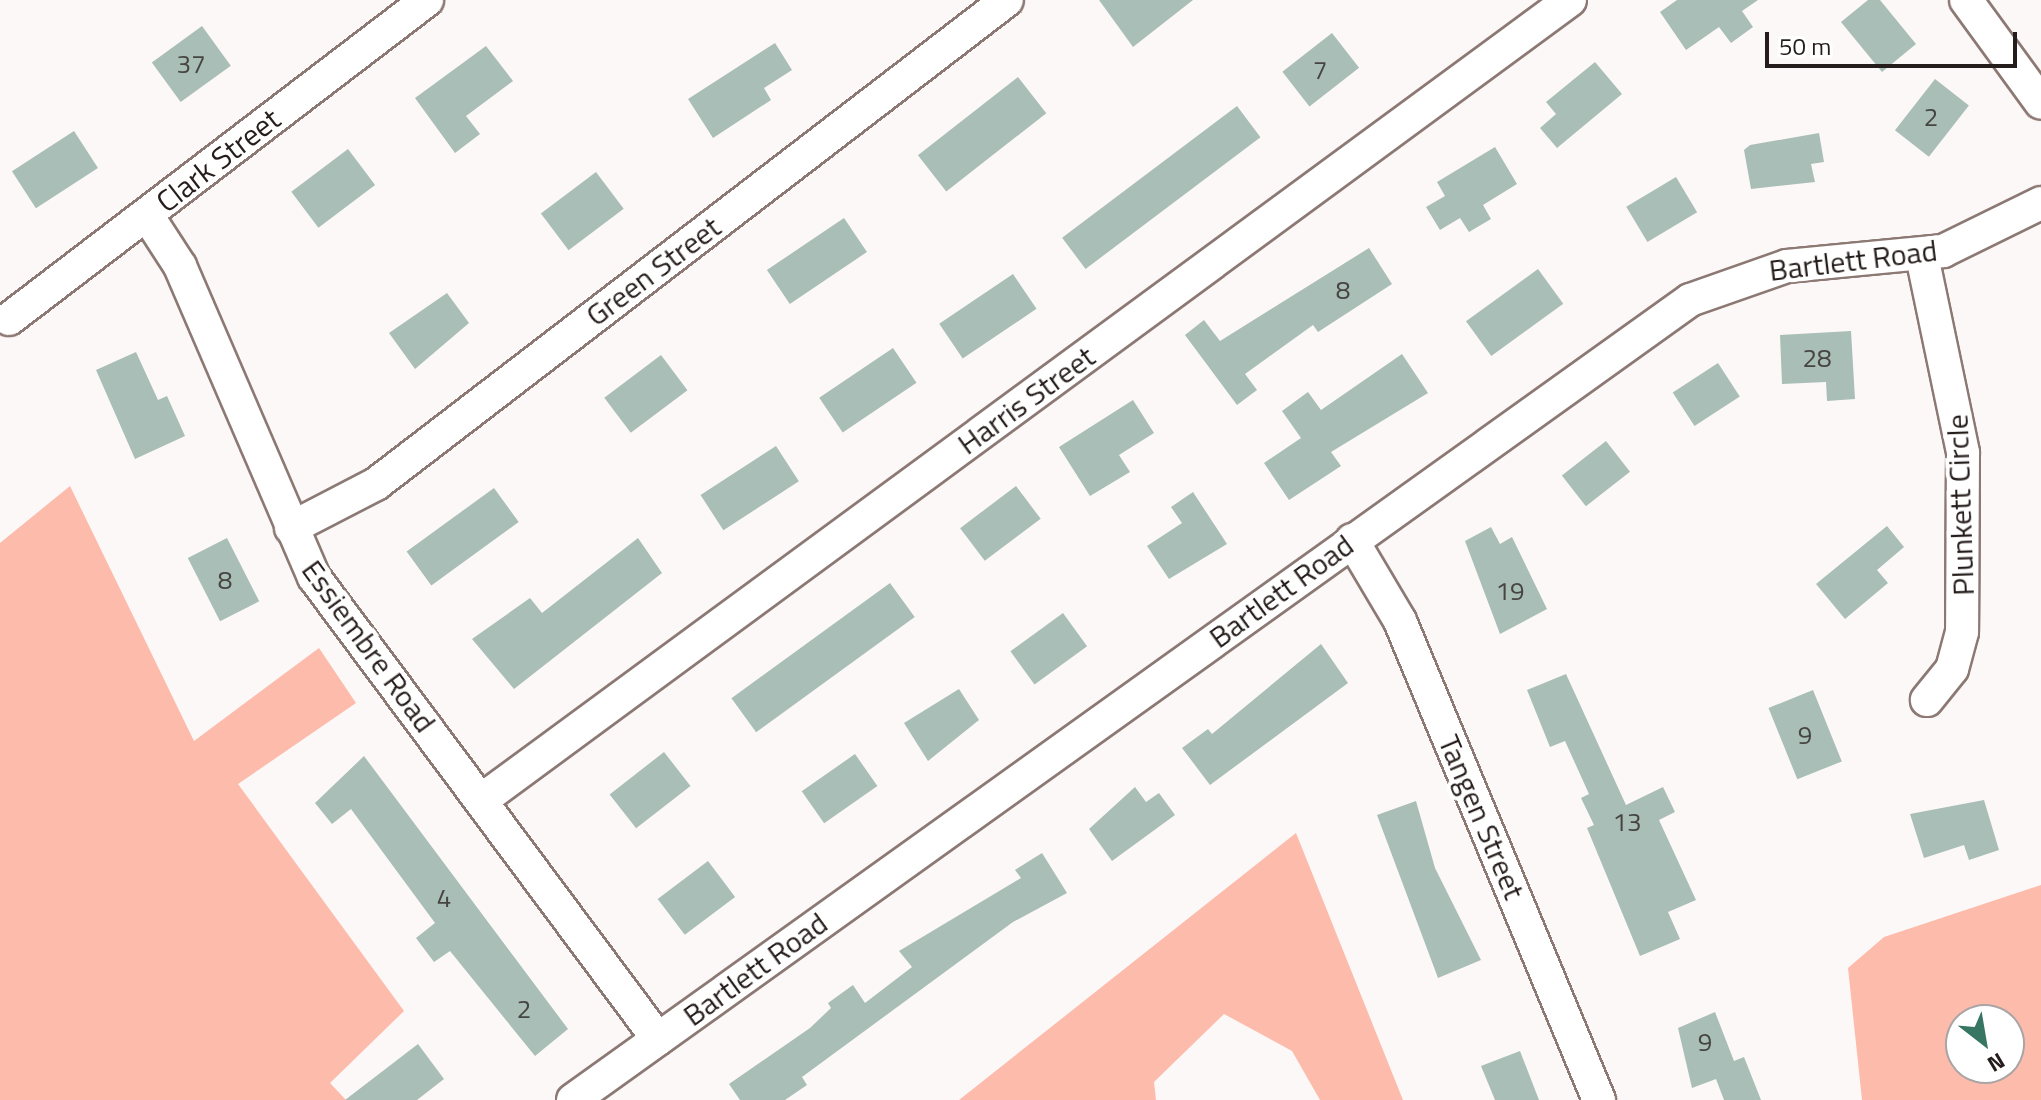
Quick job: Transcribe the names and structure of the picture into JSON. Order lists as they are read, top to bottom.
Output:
{
  "streets": {
    "street": [
      "Clark Street",
      "Bartlett Road",
      "Green Street",
      "Harris Street",
      "Plunkett Circle",
      "Essiembre Road",
      "Tangen Street"
    ]
  },
  "crossings": [
    ["Clark Street", "Essiembre Road"],
    ["Bartlett Road", "Plunkett Circle"],
    ["Bartlett Road", "Essiembre Road"],
    ["Bartlett Road", "Tangen Street"],
    ["Green Street", "Essiembre Road"],
    ["Harris Street", "Essiembre Road"]
  ],
  "house_numbers": [
    "37",
    "7",
    "2",
    "8",
    "28",
    "8",
    "19",
    "9",
    "13",
    "4",
    "2",
    "9"
  ],
  "scale_bar": "50 m",
  "north": "bottom right"
}
